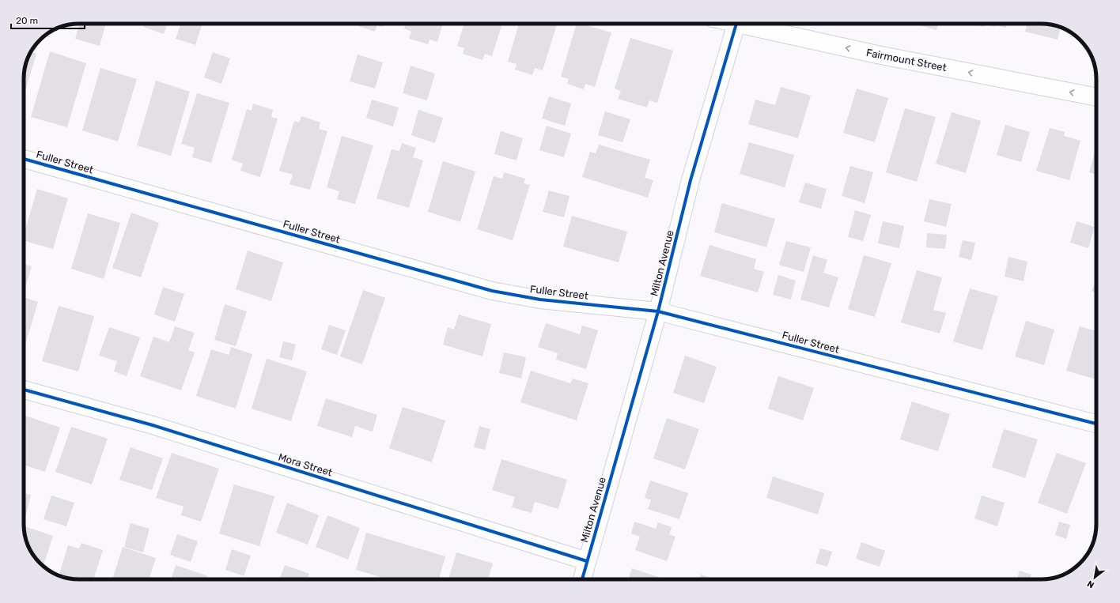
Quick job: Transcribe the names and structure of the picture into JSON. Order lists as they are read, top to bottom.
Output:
{
  "streets": {
    "street": [
      "Fairmount Street",
      "Fuller Street",
      "Milton Avenue",
      "Mora Street"
    ]
  },
  "crossings": [
    ["Fuller Street", "Milton Avenue"],
    ["Milton Avenue", "Mora Street"]
  ],
  "one_way": ["Fairmount Street"],
  "scale_bar": "20 m",
  "north": "bottom left"
}
